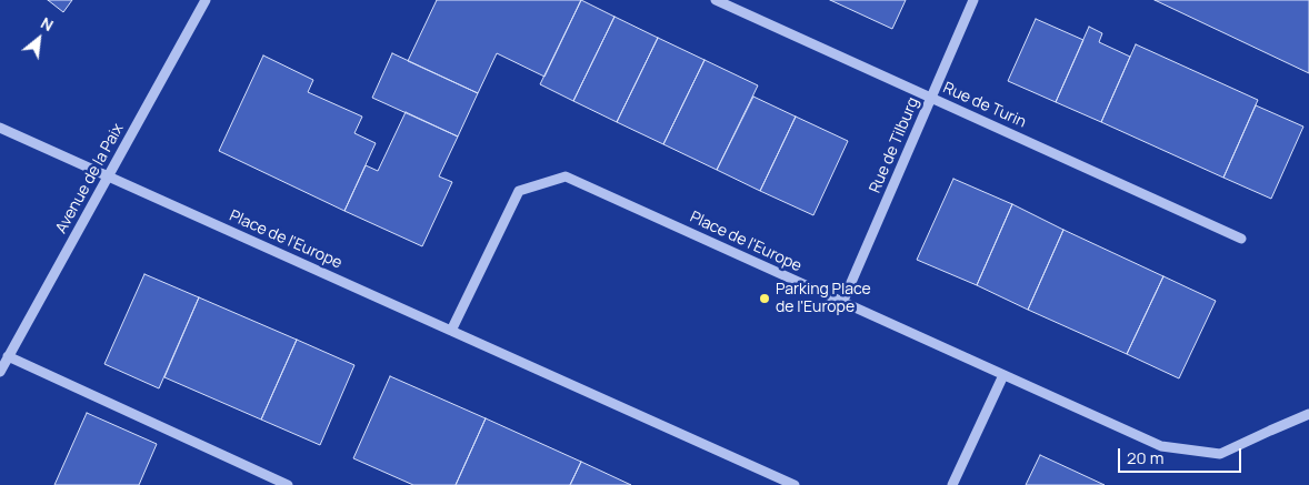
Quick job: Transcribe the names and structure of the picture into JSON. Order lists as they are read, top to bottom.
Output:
{
  "streets": {
    "street": [
      "Rue de Turin",
      "Rue de Tilburg",
      "Avenue de la Paix",
      "Place de l'Europe"
    ]
  },
  "crossings": [
    ["Rue de Turin", "Rue de Tilburg"],
    ["Rue de Tilburg", "Place de l'Europe"],
    ["Avenue de la Paix", "Place de l'Europe"]
  ],
  "places": ["Parking Place de l'Europe"],
  "scale_bar": "20 m",
  "north": "top right"
}
